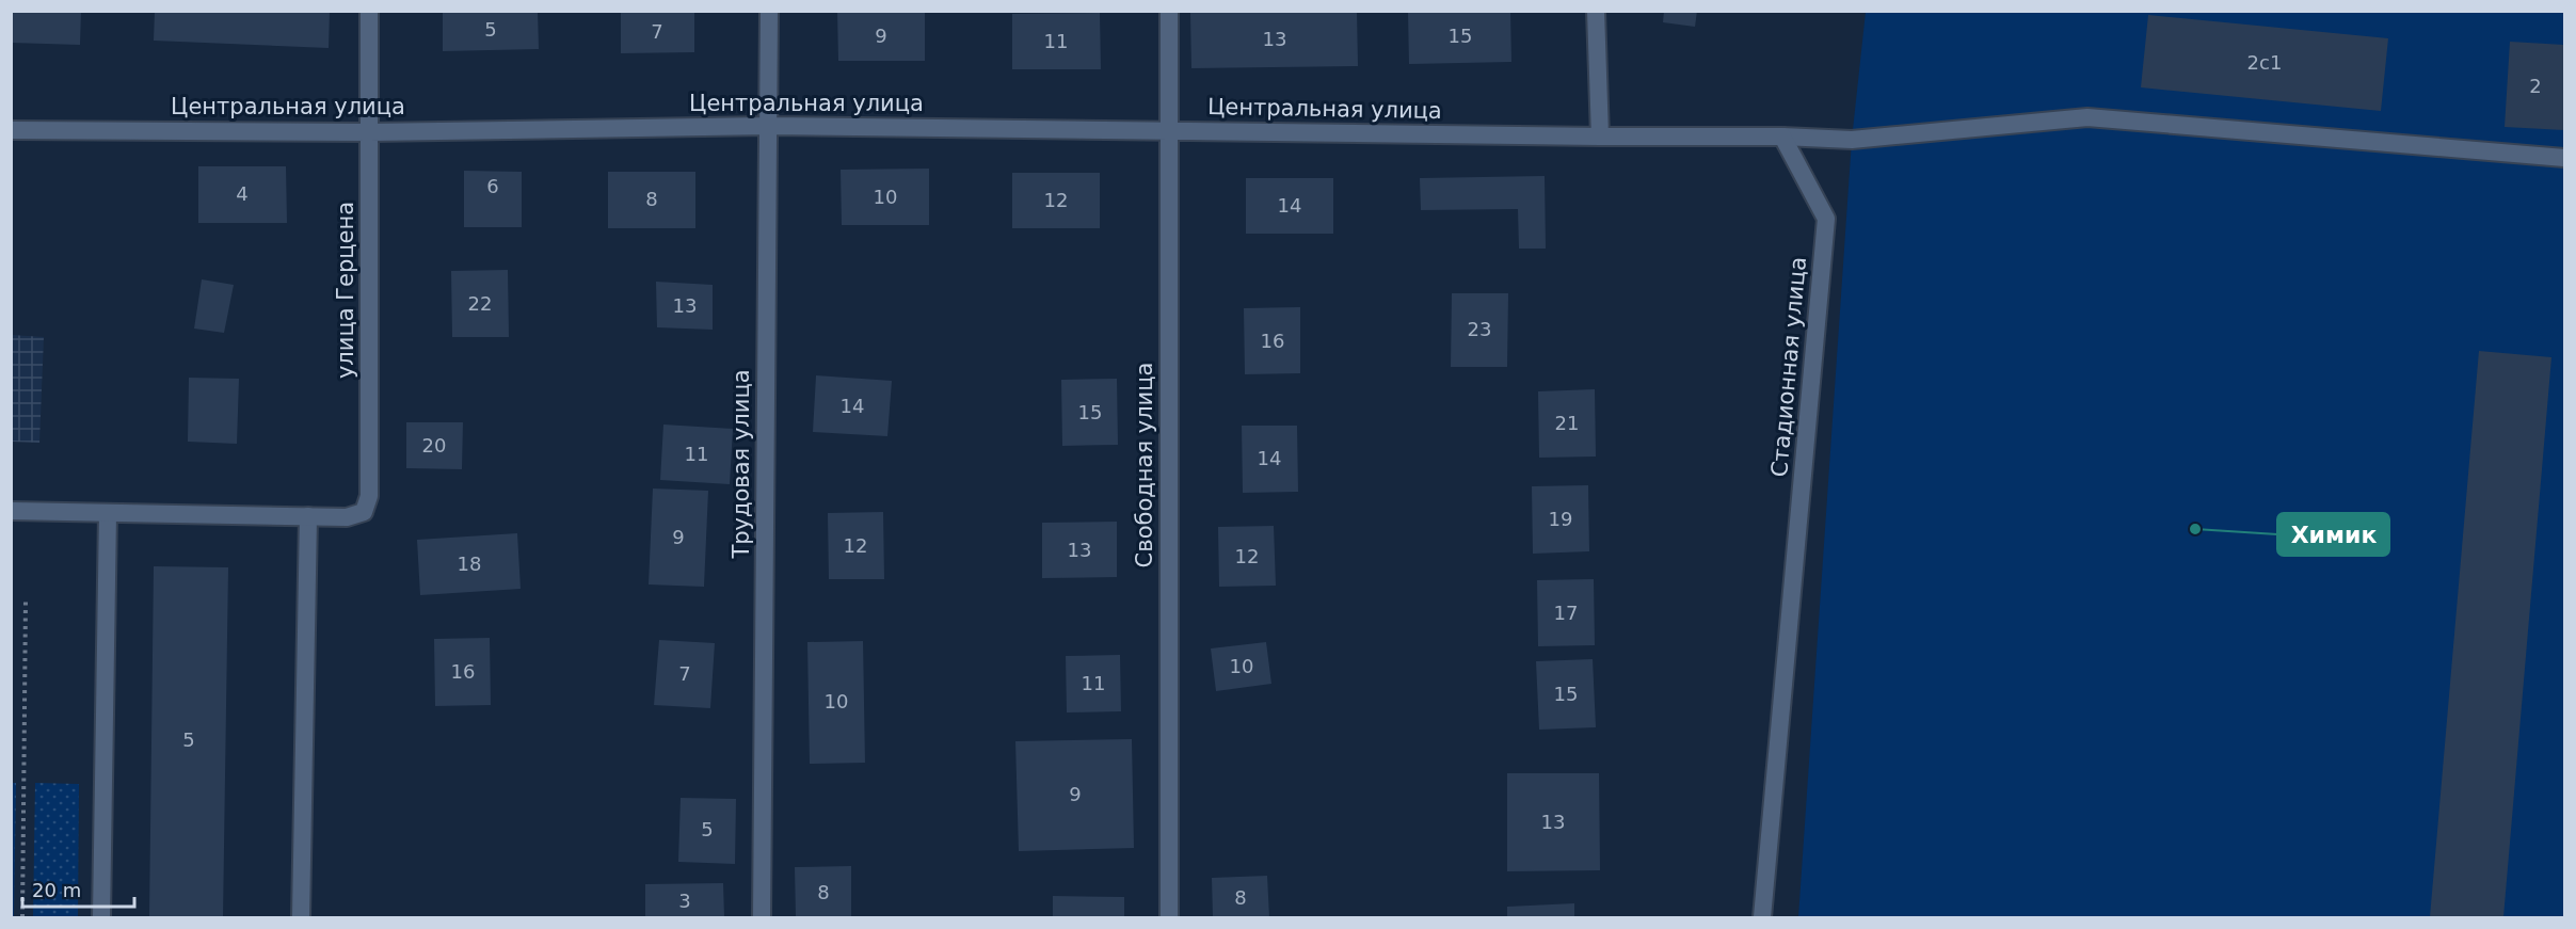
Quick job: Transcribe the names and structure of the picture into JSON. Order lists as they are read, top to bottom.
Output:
{
  "streets": {
    "street": [
      "Центральная улица",
      "улица Герцена",
      "Стадионная улица",
      "Трудовая улица",
      "Свободная улица"
    ]
  },
  "crossings": [
    ["Центральная улица", "улица Герцена"],
    ["Центральная улица", "Трудовая улица"],
    ["Центральная улица", "Свободная улица"]
  ],
  "places": ["Химик"],
  "house_numbers": [
    "5",
    "7",
    "9",
    "15",
    "13",
    "11",
    "2с1",
    "2",
    "6",
    "4",
    "10",
    "8",
    "12",
    "14",
    "22",
    "13",
    "23",
    "16",
    "14",
    "15",
    "21",
    "20",
    "11",
    "14",
    "19",
    "9",
    "12",
    "13",
    "12",
    "18",
    "17",
    "10",
    "16",
    "7",
    "11",
    "15",
    "10",
    "5",
    "9",
    "13",
    "5",
    "8",
    "8",
    "3"
  ],
  "scale_bar": "20 m"
}
